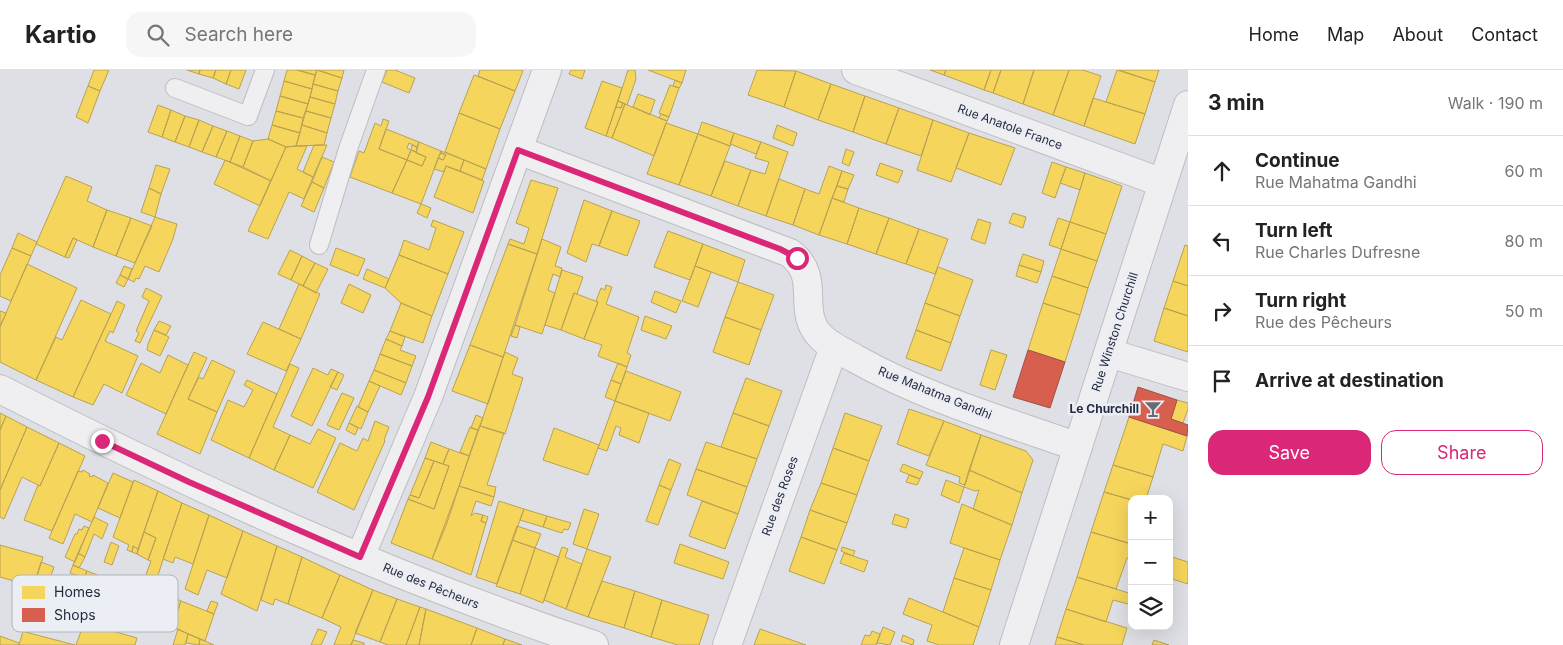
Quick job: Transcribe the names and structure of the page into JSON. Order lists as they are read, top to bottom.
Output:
{
  "streets": {
    "street": [
      "Rue Anatole France",
      "Rue Winston Churchill",
      "Rue Mahatma Gandhi",
      "Rue des Roses",
      "Rue des Pêcheurs"
    ]
  },
  "crossings": [
    ["Rue Anatole France", "Rue Winston Churchill"],
    ["Rue Winston Churchill", "Rue Mahatma Gandhi"],
    ["Rue Mahatma Gandhi", "Rue des Roses"]
  ],
  "places": {
    "bar": ["Le Churchill"]
  },
  "legend": ["Homes", "Shops"],
  "page": {
    "header": "Kartio",
    "search": "Search here",
    "nav": [
      "Home",
      "Map",
      "About",
      "Contact"
    ],
    "heading": ["3 min", "Walk · 190 m"],
    "list": [
      ["Continue", "Rue Mahatma Gandhi", "60 m"],
      ["Turn left", "Rue Charles Dufresne", "80 m"],
      ["Turn right", "Rue des Pêcheurs", "50 m"],
      "Arrive at destination"
    ],
    "buttons": ["Save", "Share"],
    "map_buttons": ["+", "−"]
  }
}
